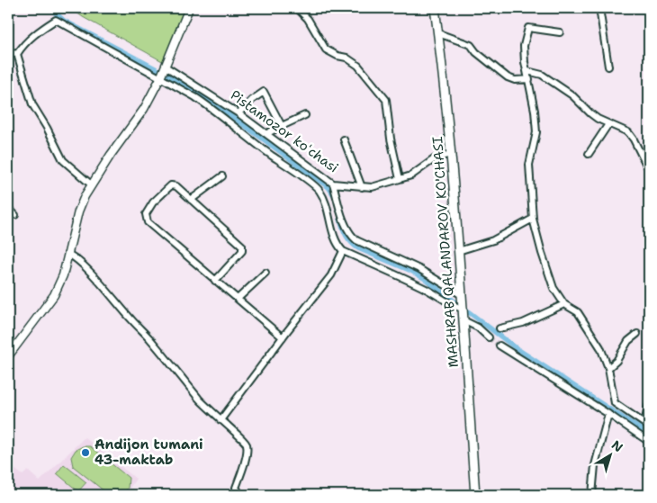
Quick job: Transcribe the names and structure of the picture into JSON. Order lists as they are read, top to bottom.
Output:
{
  "streets": {
    "main road": ["MASHRAB QALANDAROV KO'CHASI"],
    "street": ["Pistamozor koʻchasi"]
  },
  "crossings": [
    ["Pistamozor koʻchasi", "MASHRAB QALANDAROV KO'CHASI"]
  ],
  "places": ["Andijon tumani 43-maktab"],
  "north": "top right"
}
